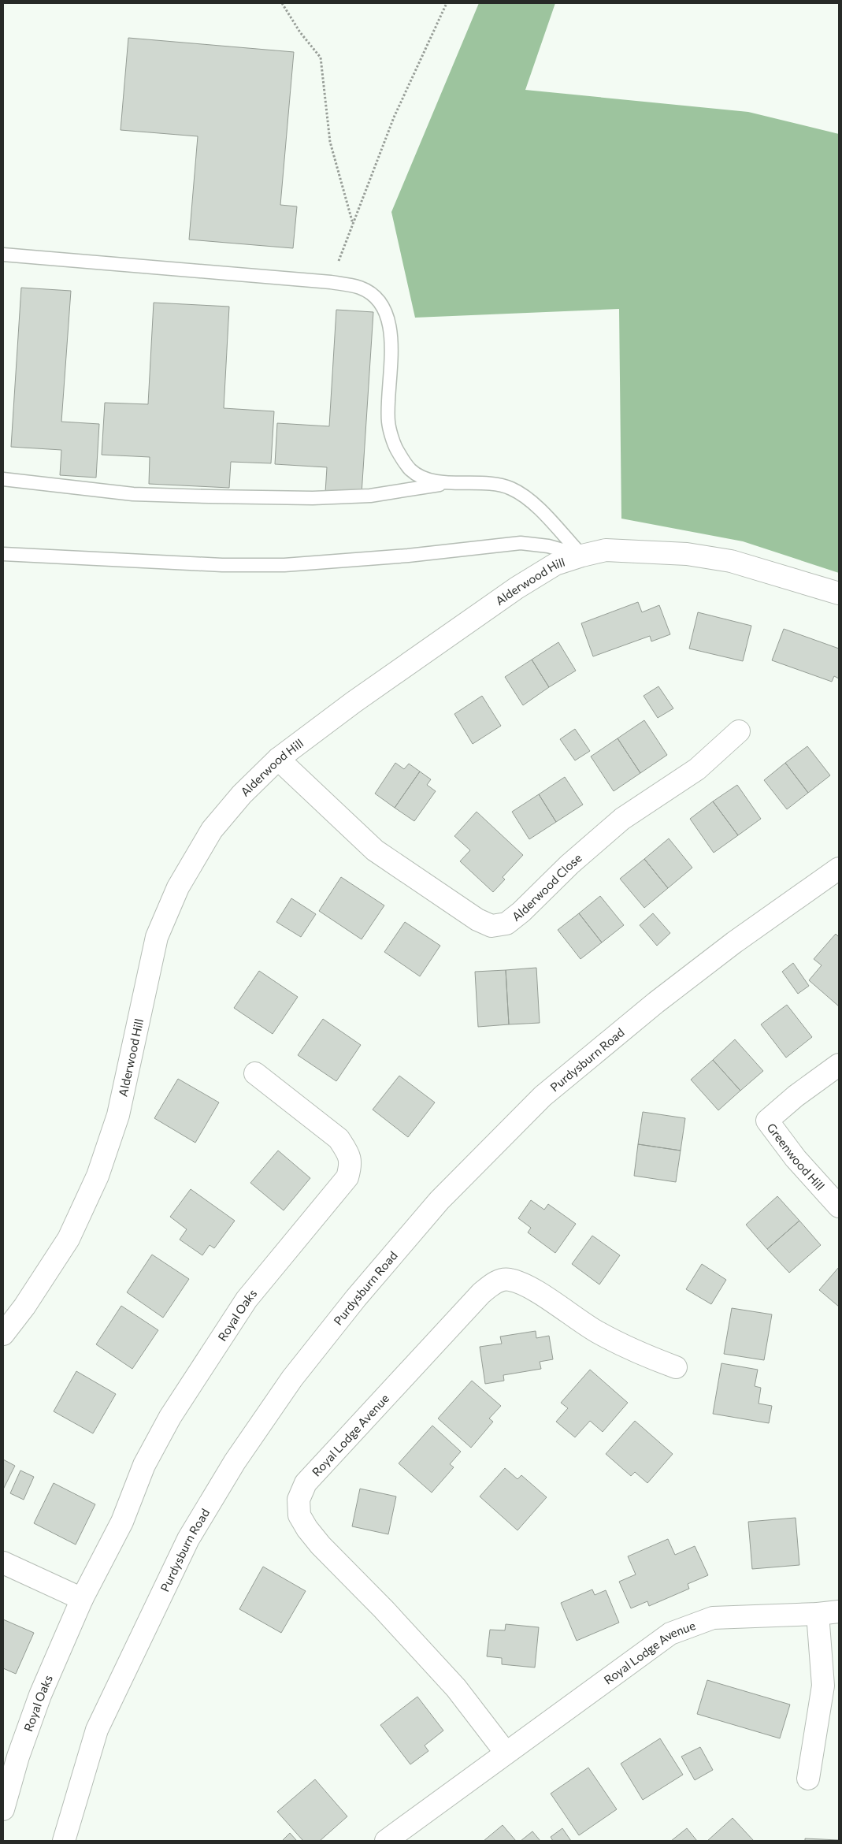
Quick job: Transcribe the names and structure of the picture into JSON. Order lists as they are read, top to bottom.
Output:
{
  "streets": {
    "street": [
      "Alderwood Hill",
      "Alderwood Close",
      "Purdysburn Road",
      "Greenwood Hill",
      "Royal Oaks",
      "Royal Lodge Avenue"
    ]
  },
  "crossings": [
    ["Alderwood Hill", "Alderwood Close"]
  ]
}
